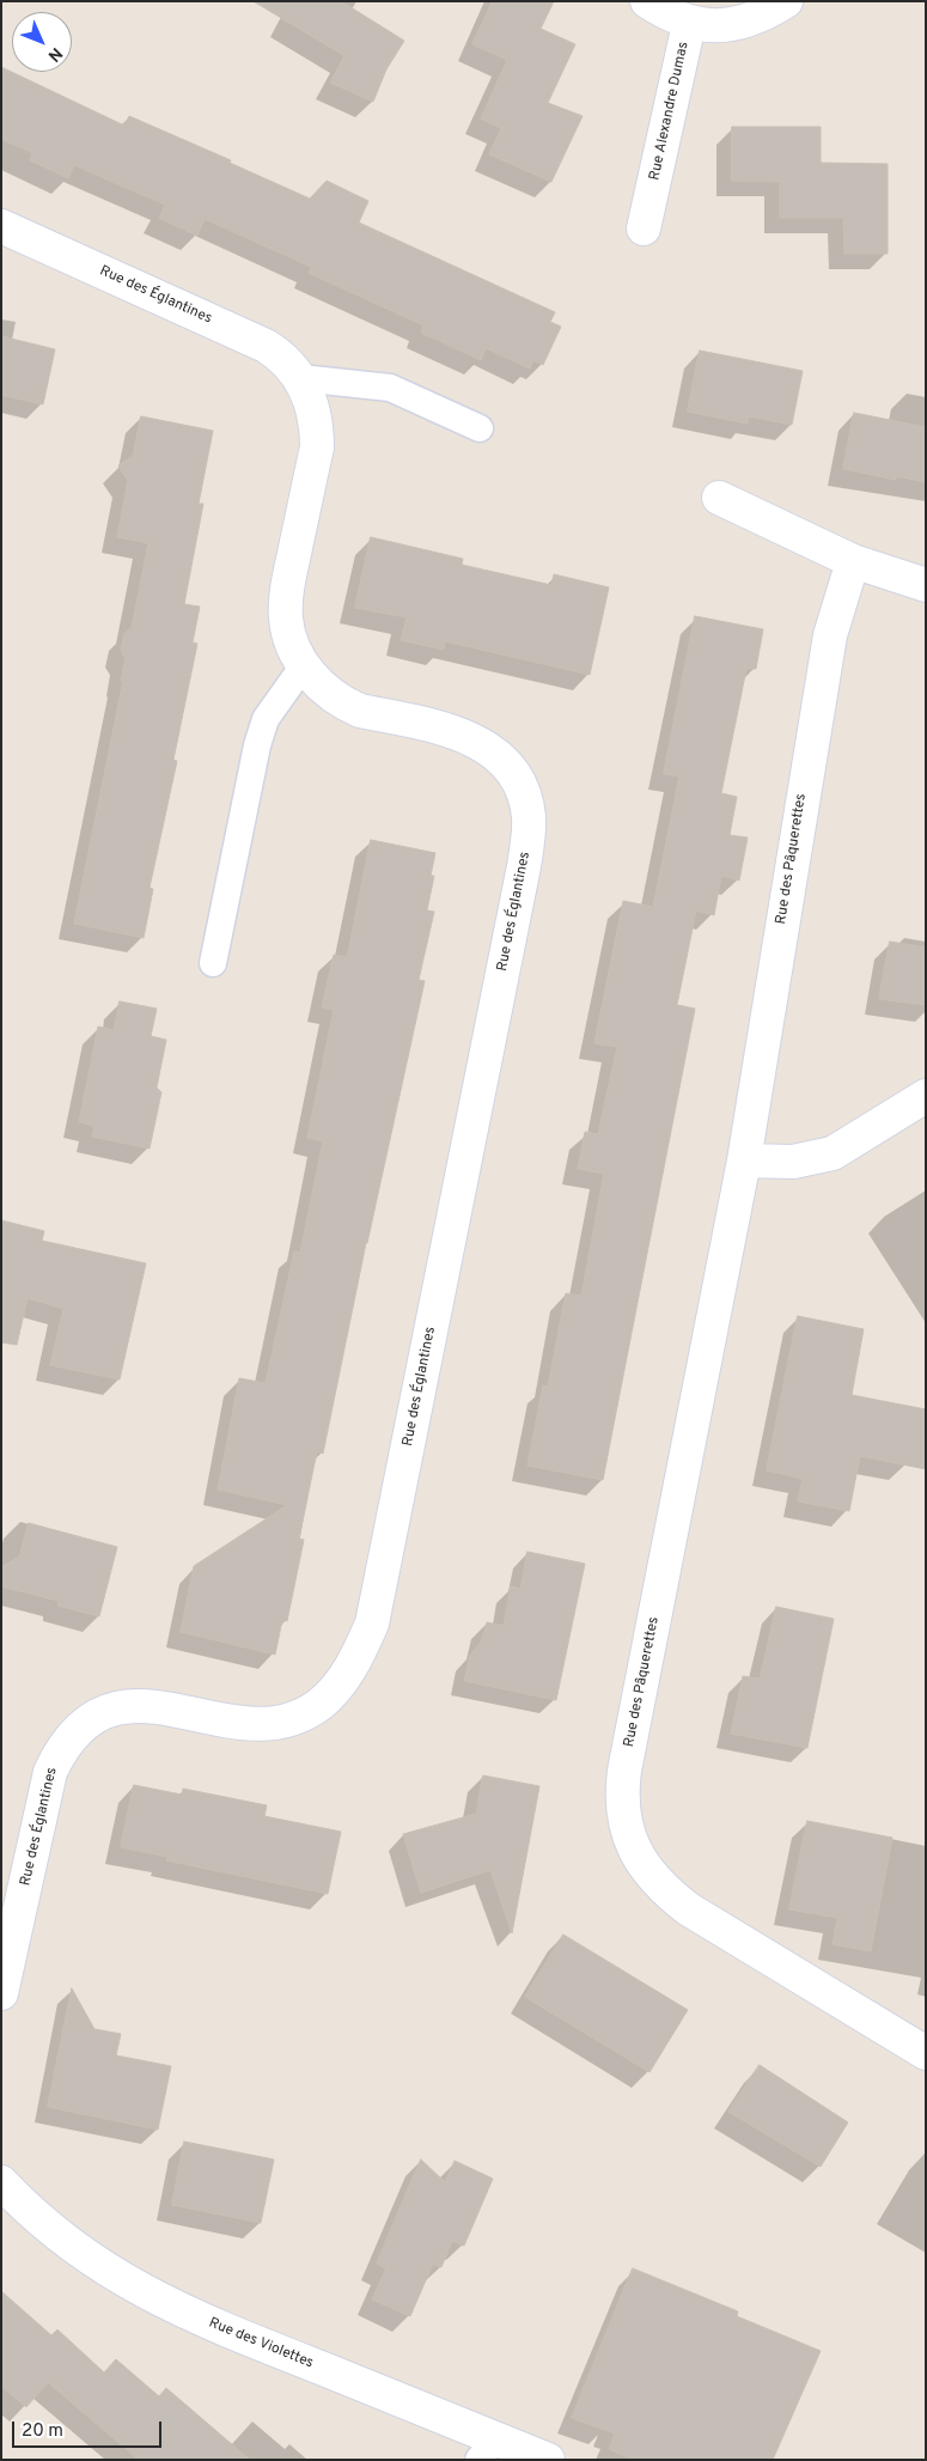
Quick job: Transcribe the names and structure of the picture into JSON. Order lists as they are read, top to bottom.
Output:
{
  "streets": {
    "street": [
      "Rue Alexandre Dumas",
      "Rue des Églantines",
      "Rue des Pâquerettes",
      "Rue des Violettes"
    ]
  },
  "scale_bar": "20 m",
  "north": "bottom right"
}
